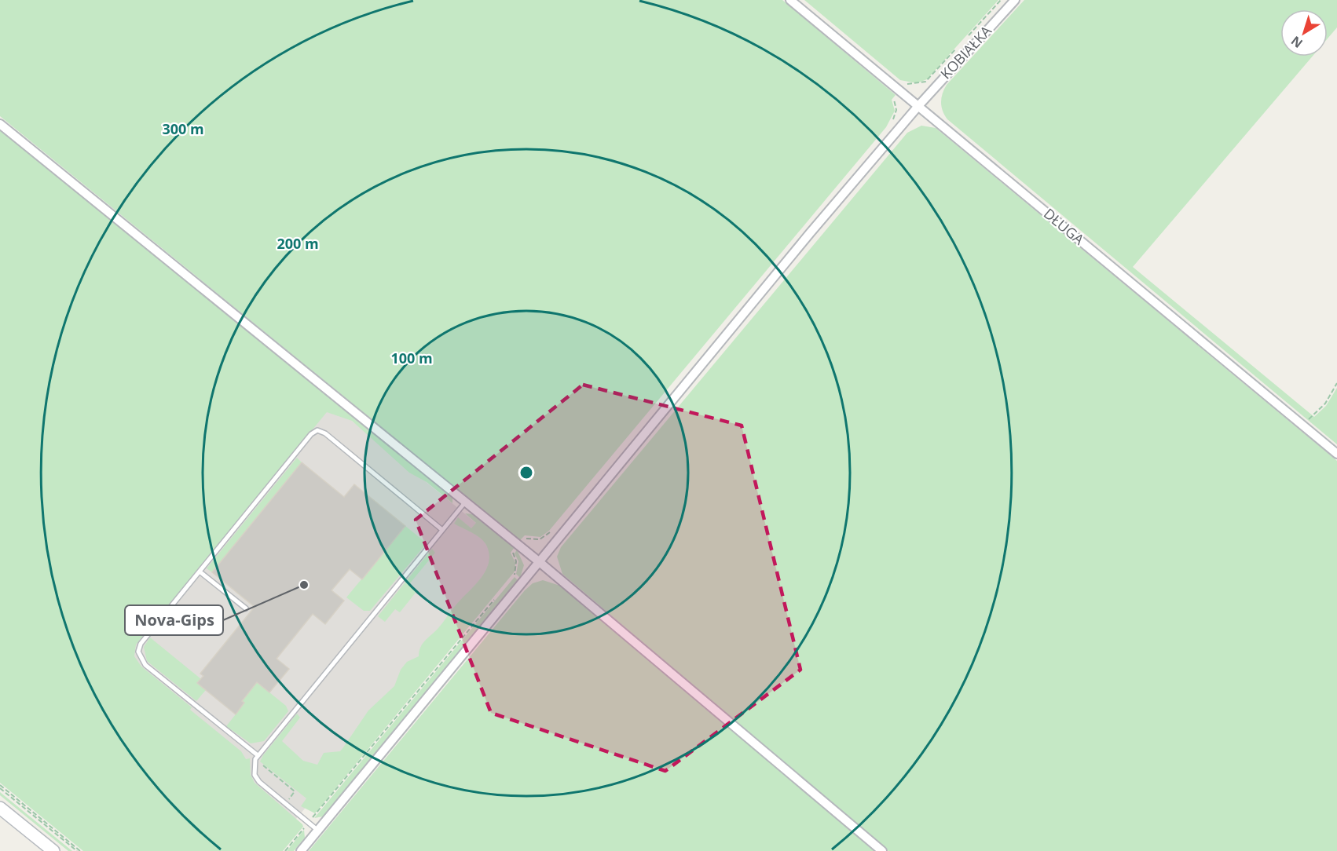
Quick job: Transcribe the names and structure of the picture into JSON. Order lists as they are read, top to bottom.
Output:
{
  "streets": {
    "street": ["KOBIAŁKA", "DŁUGA"]
  },
  "crossings": [
    ["KOBIAŁKA", "DŁUGA"]
  ],
  "places": ["Nova-Gips"],
  "north": "bottom left",
  "rings": ["300 m", "200 m", "100 m"]
}
